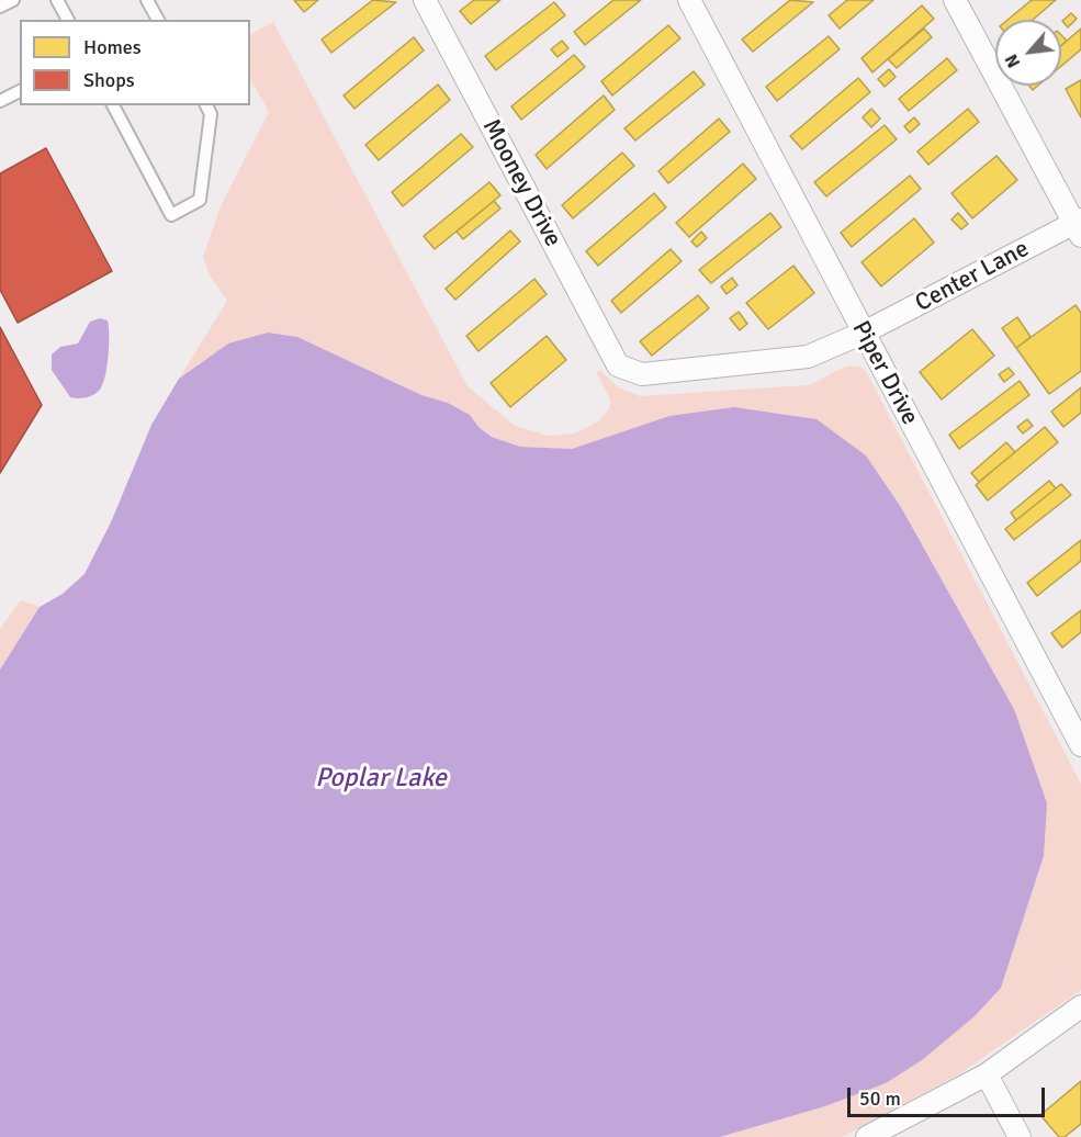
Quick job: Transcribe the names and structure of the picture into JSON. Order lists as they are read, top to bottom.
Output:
{
  "streets": {
    "street": ["Mooney Drive", "Center Lane", "Piper Drive"]
  },
  "crossings": [
    ["Mooney Drive", "Center Lane"],
    ["Center Lane", "Piper Drive"]
  ],
  "water": ["Poplar Lake"],
  "legend": ["Homes", "Shops"],
  "scale_bar": "50 m",
  "north": "bottom left"
}
